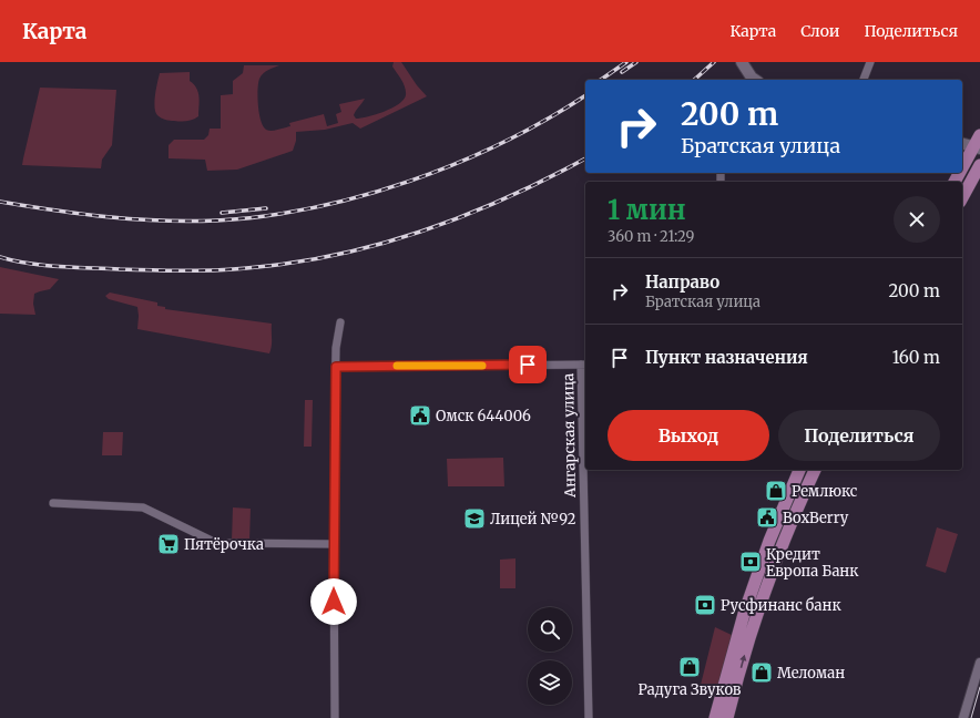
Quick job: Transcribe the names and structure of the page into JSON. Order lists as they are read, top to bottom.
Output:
{
  "streets": {
    "street": ["Ангарская улица"]
  },
  "places": {
    "public building": ["Омск 644006", "BoxBerry"],
    "shop": ["Ремлюкс", "Радуга Звуков", "Меломан"],
    "school or university": ["Лицей №92"],
    "supermarket": ["Пятёрочка"],
    "bank": ["Кредит Европа Банк", "Русфинанс банк"]
  },
  "page": {
    "header": "Карта",
    "nav": ["Карта", "Слои", "Поделиться"],
    "turn": ["200 m", "Братская улица"],
    "heading": ["1 мин", "360 m · 21:29"],
    "list": [
      {
        "name": "Направо",
        "note": "Братская улица",
        "value": "200 m"
      },
      {
        "name": "Пункт назначения",
        "value": "160 m"
      }
    ],
    "buttons": ["Выход", "Поделиться"]
  }
}
